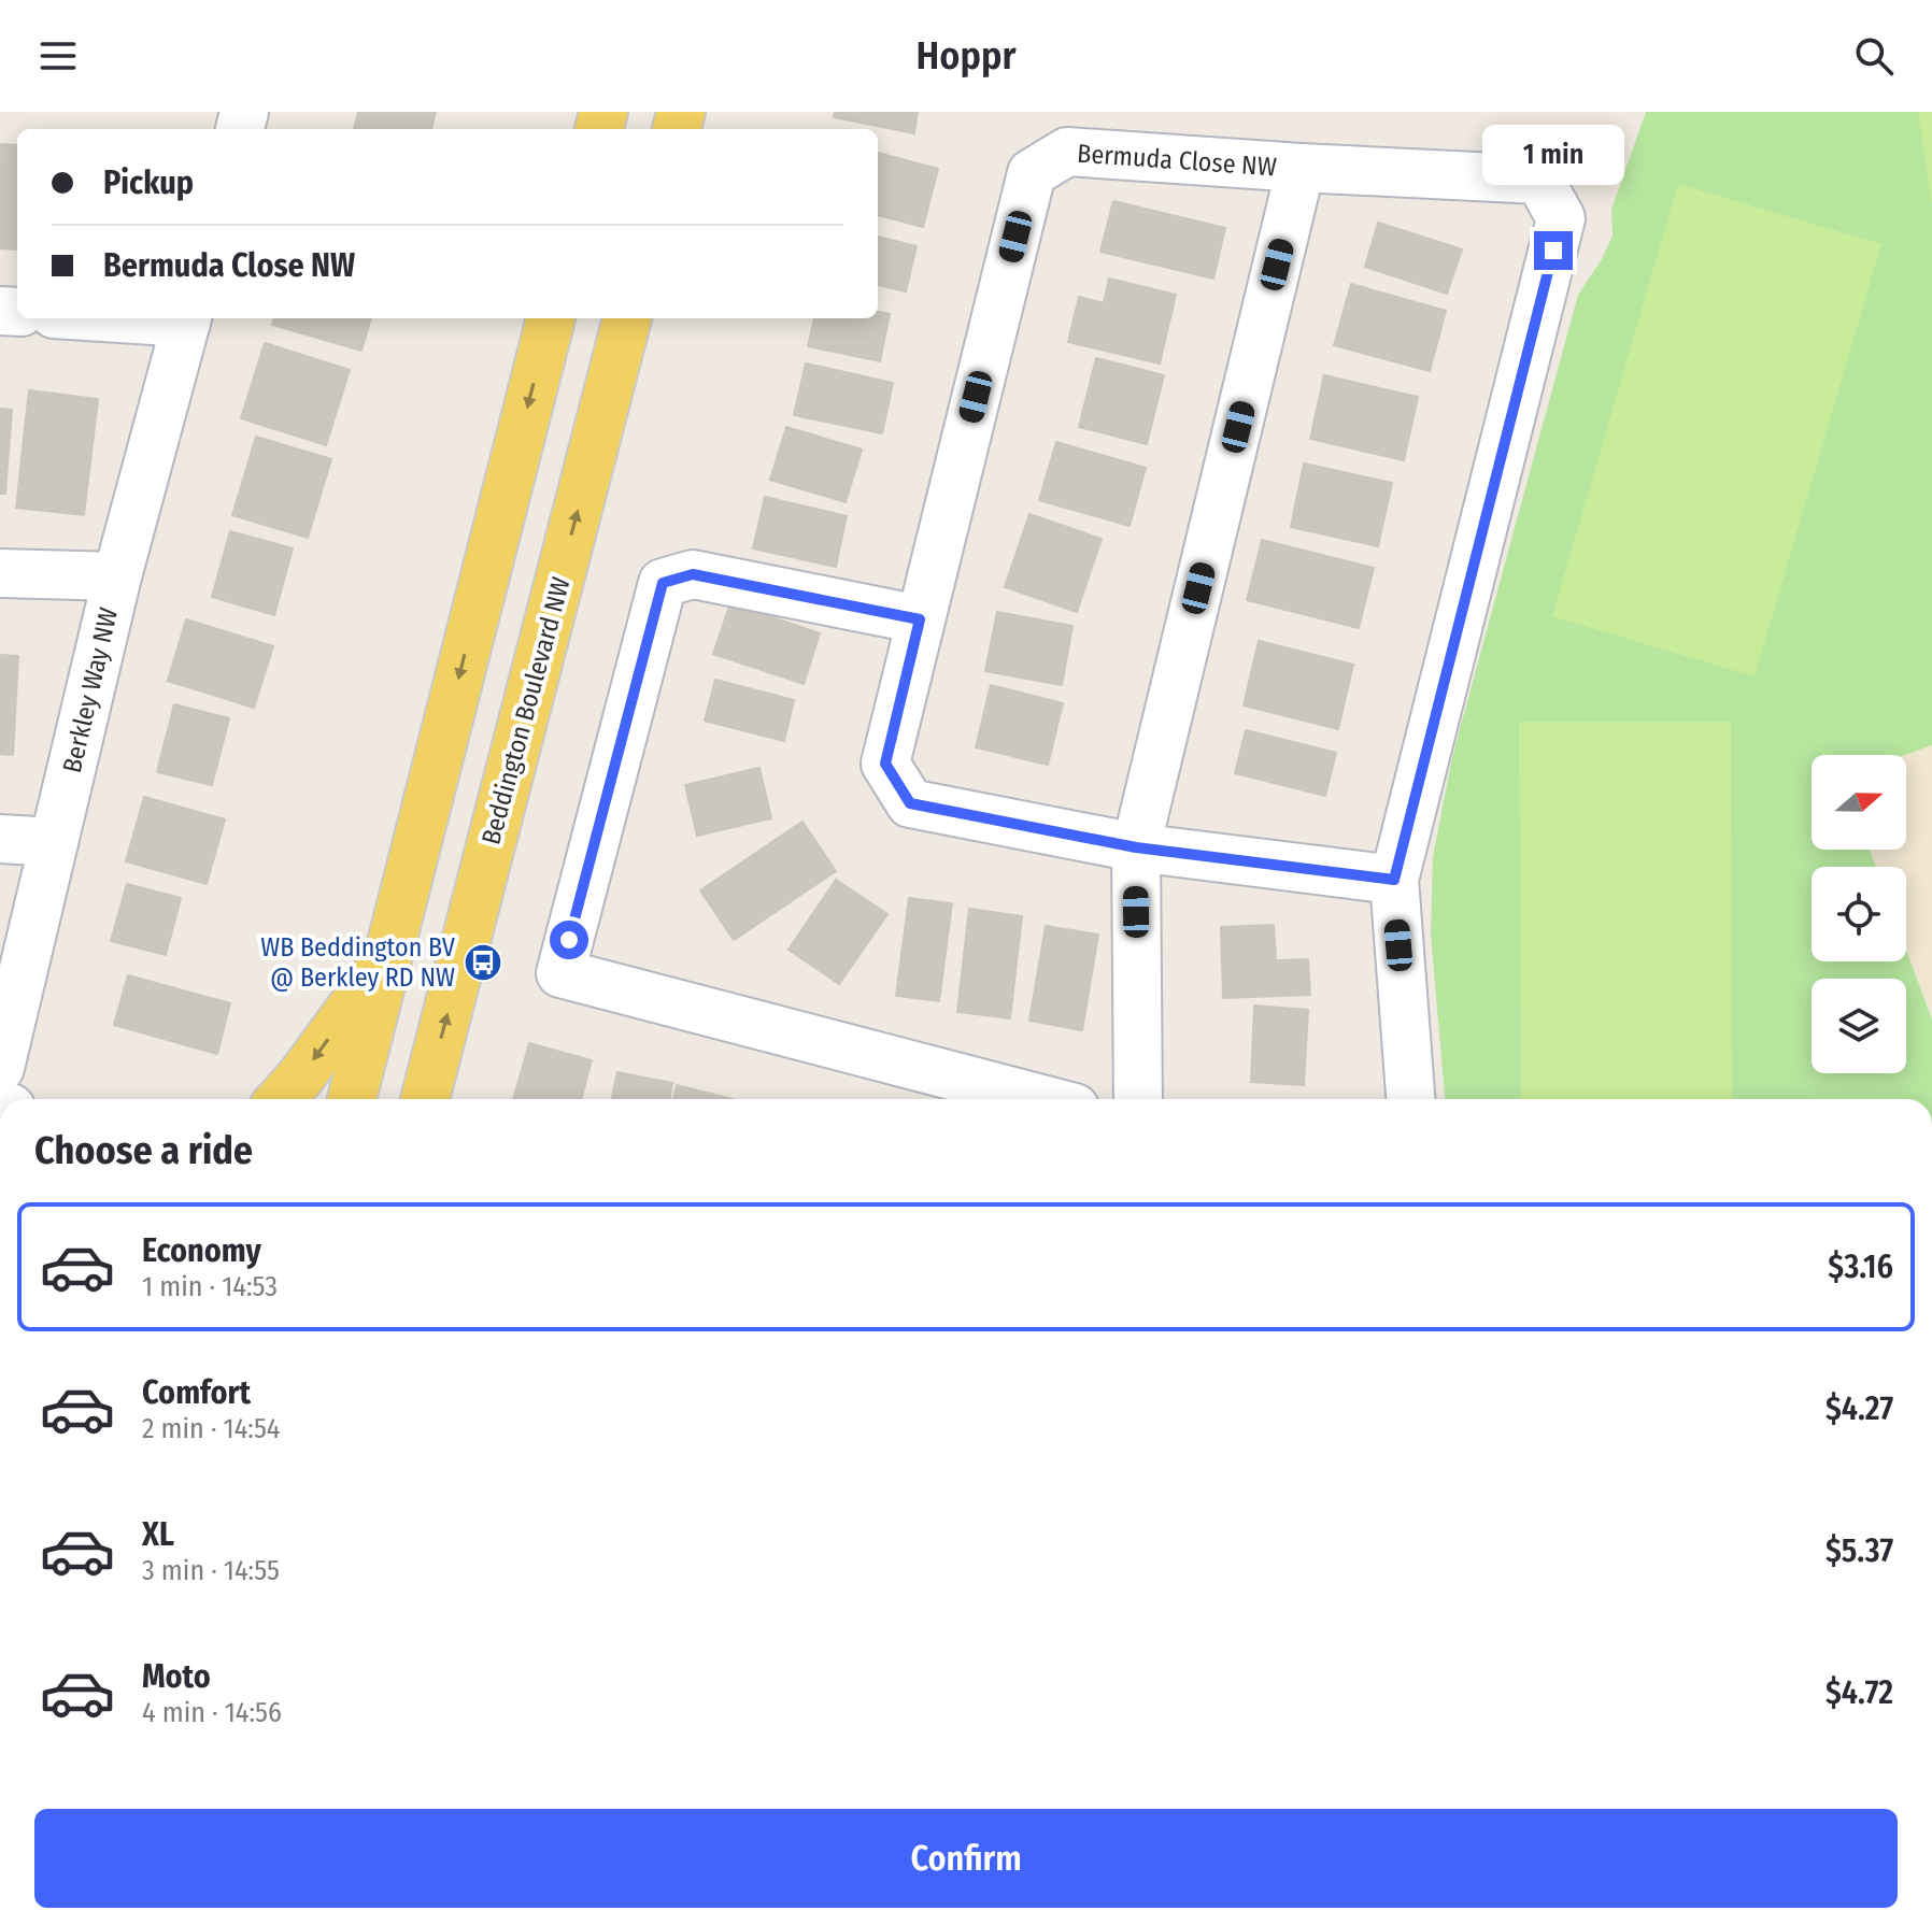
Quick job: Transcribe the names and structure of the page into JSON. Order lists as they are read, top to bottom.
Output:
{
  "streets": {
    "main road": ["Beddington Boulevard NW"],
    "street": ["Bermuda Close NW", "Berkley Way NW"]
  },
  "places": {
    "bus stop": ["WB Beddington BV @ Berkley RD NW"]
  },
  "north": "right",
  "page": {
    "header": "Hoppr",
    "bubble": "1 min",
    "banner": ["Pickup", "Bermuda Close NW"],
    "heading": "Choose a ride",
    "list": [
      {
        "name": "Economy",
        "note": "1 min · 14:53",
        "value": "$3.16"
      },
      {
        "name": "Comfort",
        "note": "2 min · 14:54",
        "value": "$4.27"
      },
      {
        "name": "XL",
        "note": "3 min · 14:55",
        "value": "$5.37"
      },
      {
        "name": "Moto",
        "note": "4 min · 14:56",
        "value": "$4.72"
      }
    ],
    "buttons": "Confirm"
  }
}
